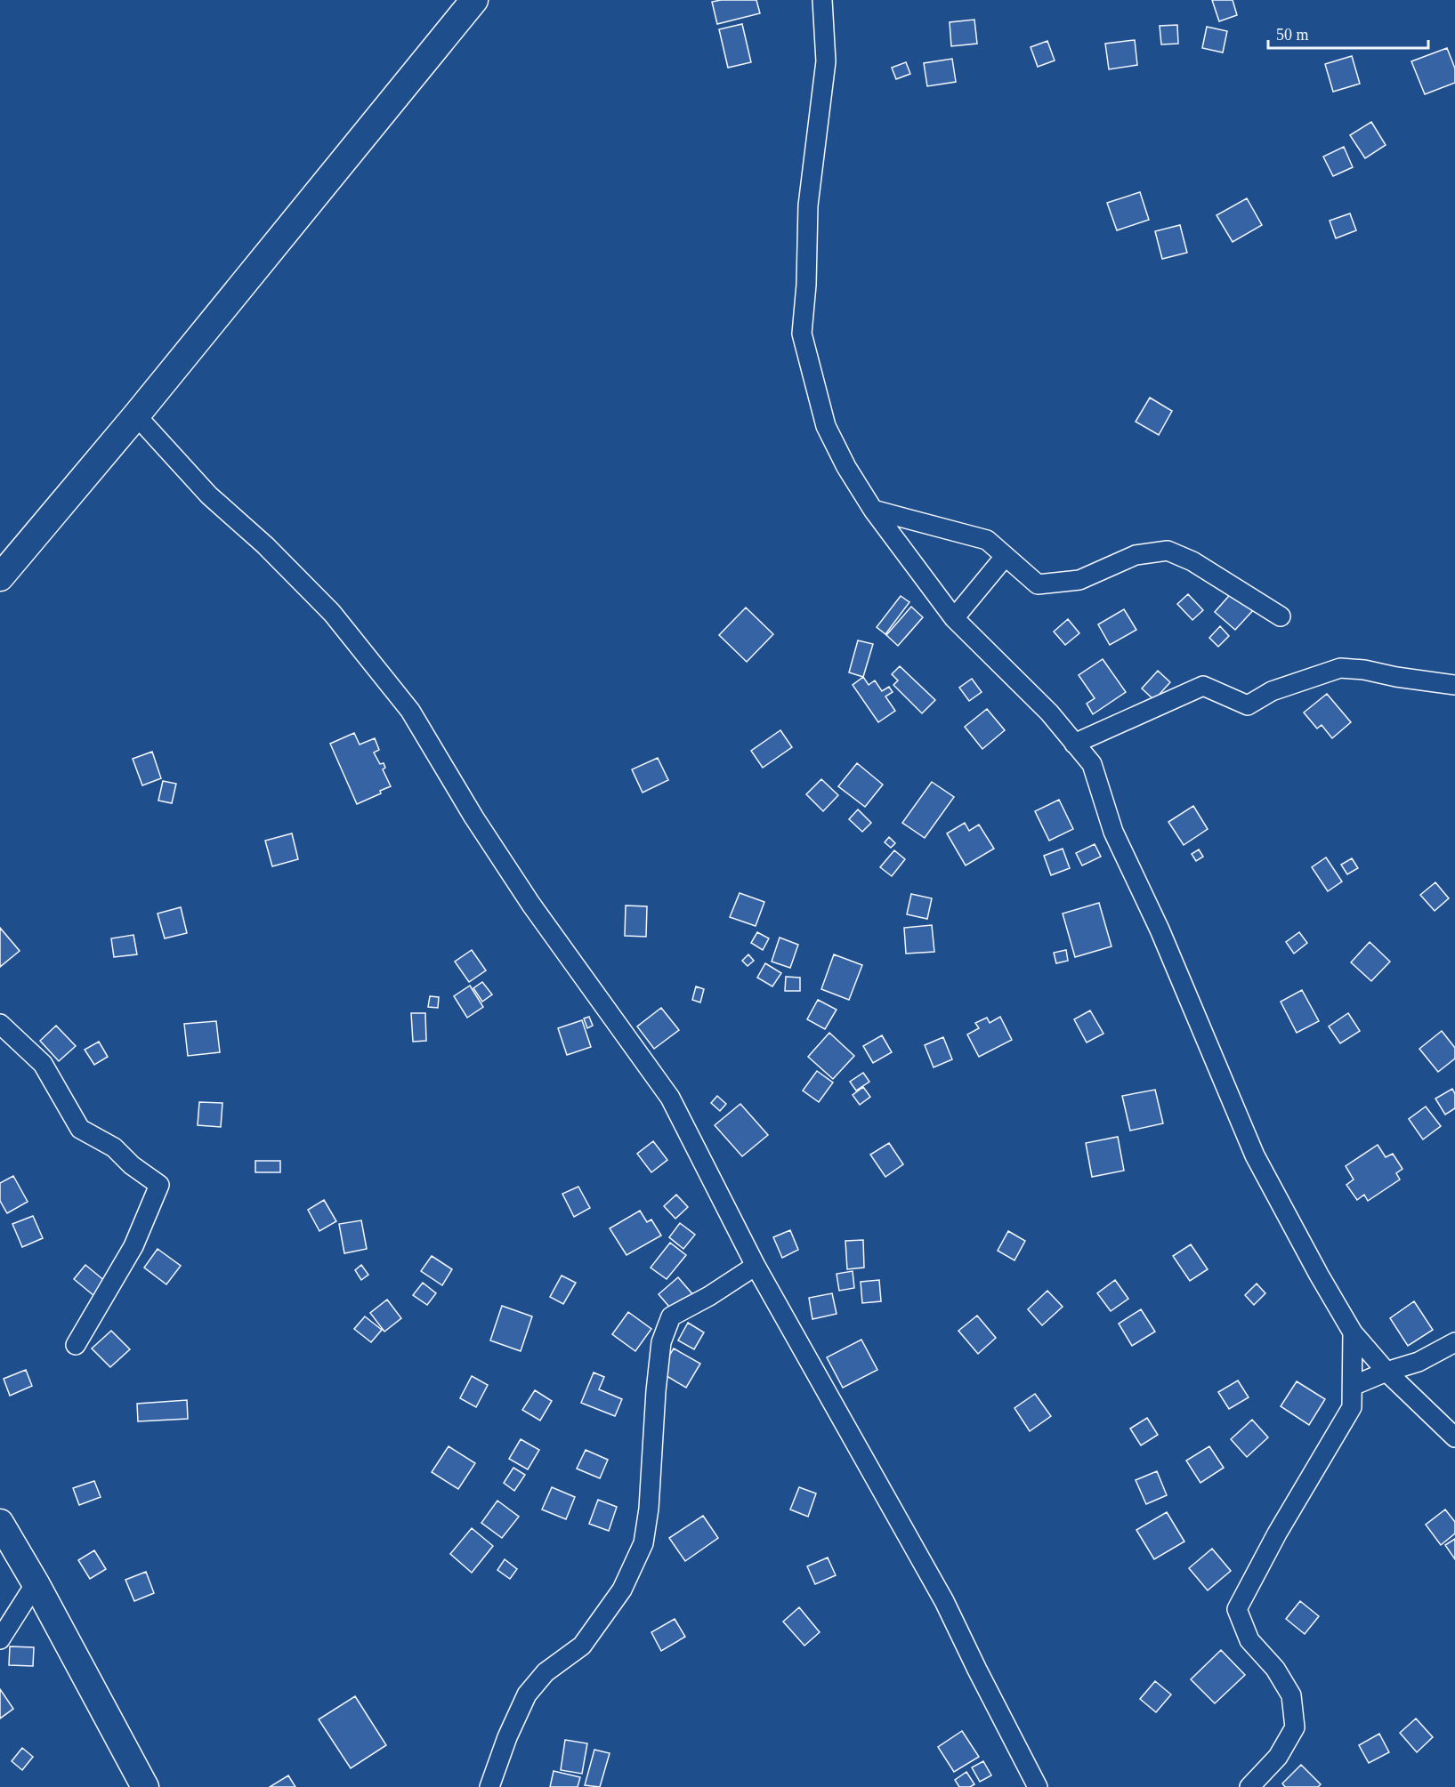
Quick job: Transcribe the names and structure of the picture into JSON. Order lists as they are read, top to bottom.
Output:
{
  "scale_bar": "50 m"
}
